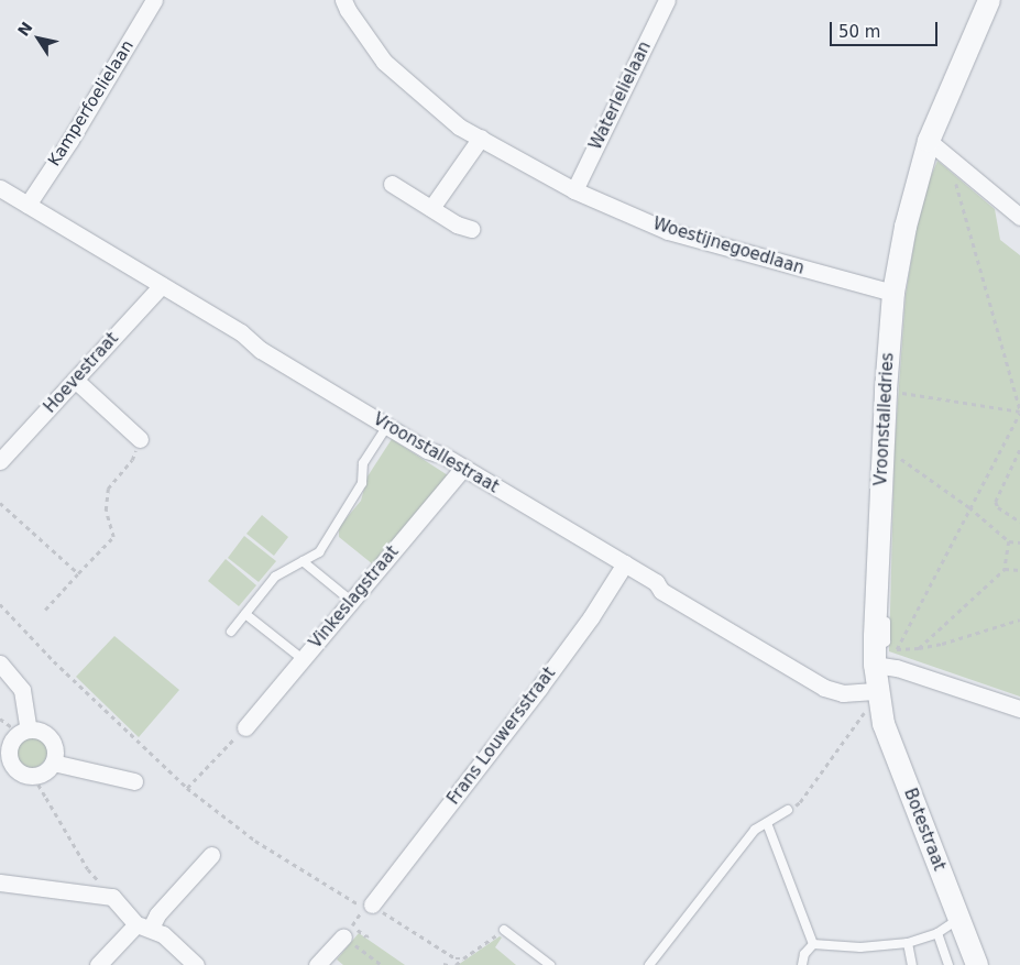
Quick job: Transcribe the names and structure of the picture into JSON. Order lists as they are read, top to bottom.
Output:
{
  "streets": {
    "street": [
      "Waterlelielaan",
      "Kamperfoelielaan",
      "Woestijnegoedlaan",
      "Hoevestraat",
      "Vroonstalledries",
      "Vroonstallestraat",
      "Vinkeslagstraat",
      "Frans Louwersstraat",
      "Botestraat"
    ]
  },
  "crossings": [
    ["Waterlelielaan", "Woestijnegoedlaan"],
    ["Kamperfoelielaan", "Vroonstallestraat"],
    ["Woestijnegoedlaan", "Vroonstalledries"],
    ["Hoevestraat", "Vroonstallestraat"],
    ["Vroonstalledries", "Vroonstallestraat"],
    ["Vroonstalledries", "Botestraat"],
    ["Vroonstallestraat", "Vinkeslagstraat"],
    ["Vroonstallestraat", "Frans Louwersstraat"],
    ["Vroonstallestraat", "Botestraat"]
  ],
  "scale_bar": "50 m",
  "north": "top left"
}
